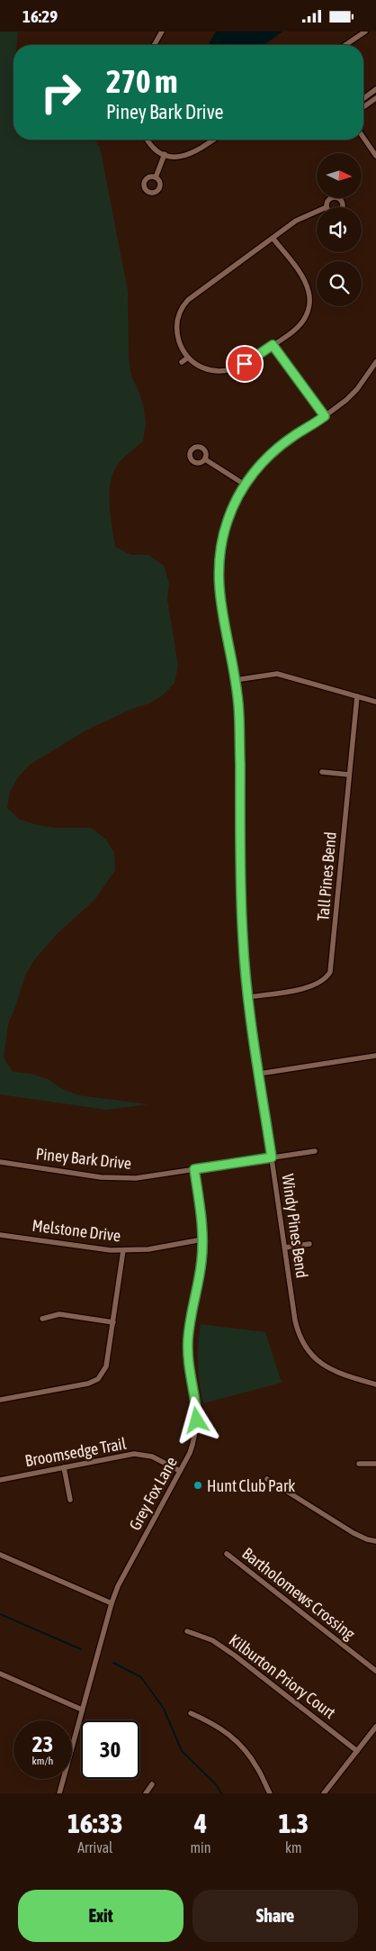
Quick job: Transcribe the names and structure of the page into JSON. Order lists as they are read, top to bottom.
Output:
{
  "streets": {
    "street": [
      "Tall Pines Bend",
      "Piney Bark Drive",
      "Windy Pines Bend",
      "Melstone Drive",
      "Broomsedge Trail",
      "Grey Fox Lane",
      "Bartholomews Crossing",
      "Kilburton Priory Court"
    ]
  },
  "crossings": [
    ["Tall Pines Bend", "Windy Pines Bend"],
    ["Piney Bark Drive", "Windy Pines Bend"],
    ["Piney Bark Drive", "Grey Fox Lane"],
    ["Melstone Drive", "Grey Fox Lane"],
    ["Broomsedge Trail", "Grey Fox Lane"]
  ],
  "places": ["Hunt Club Park"],
  "north": "right",
  "page": {
    "status": "16:29",
    "turn": ["270 m", "Piney Bark Drive"],
    "speed": "23 km/h",
    "limit": "30",
    "eta": [
      "16:33",
      "Arrival",
      "4",
      "min",
      "1.3",
      "km"
    ],
    "buttons": ["Exit", "Share"]
  }
}
